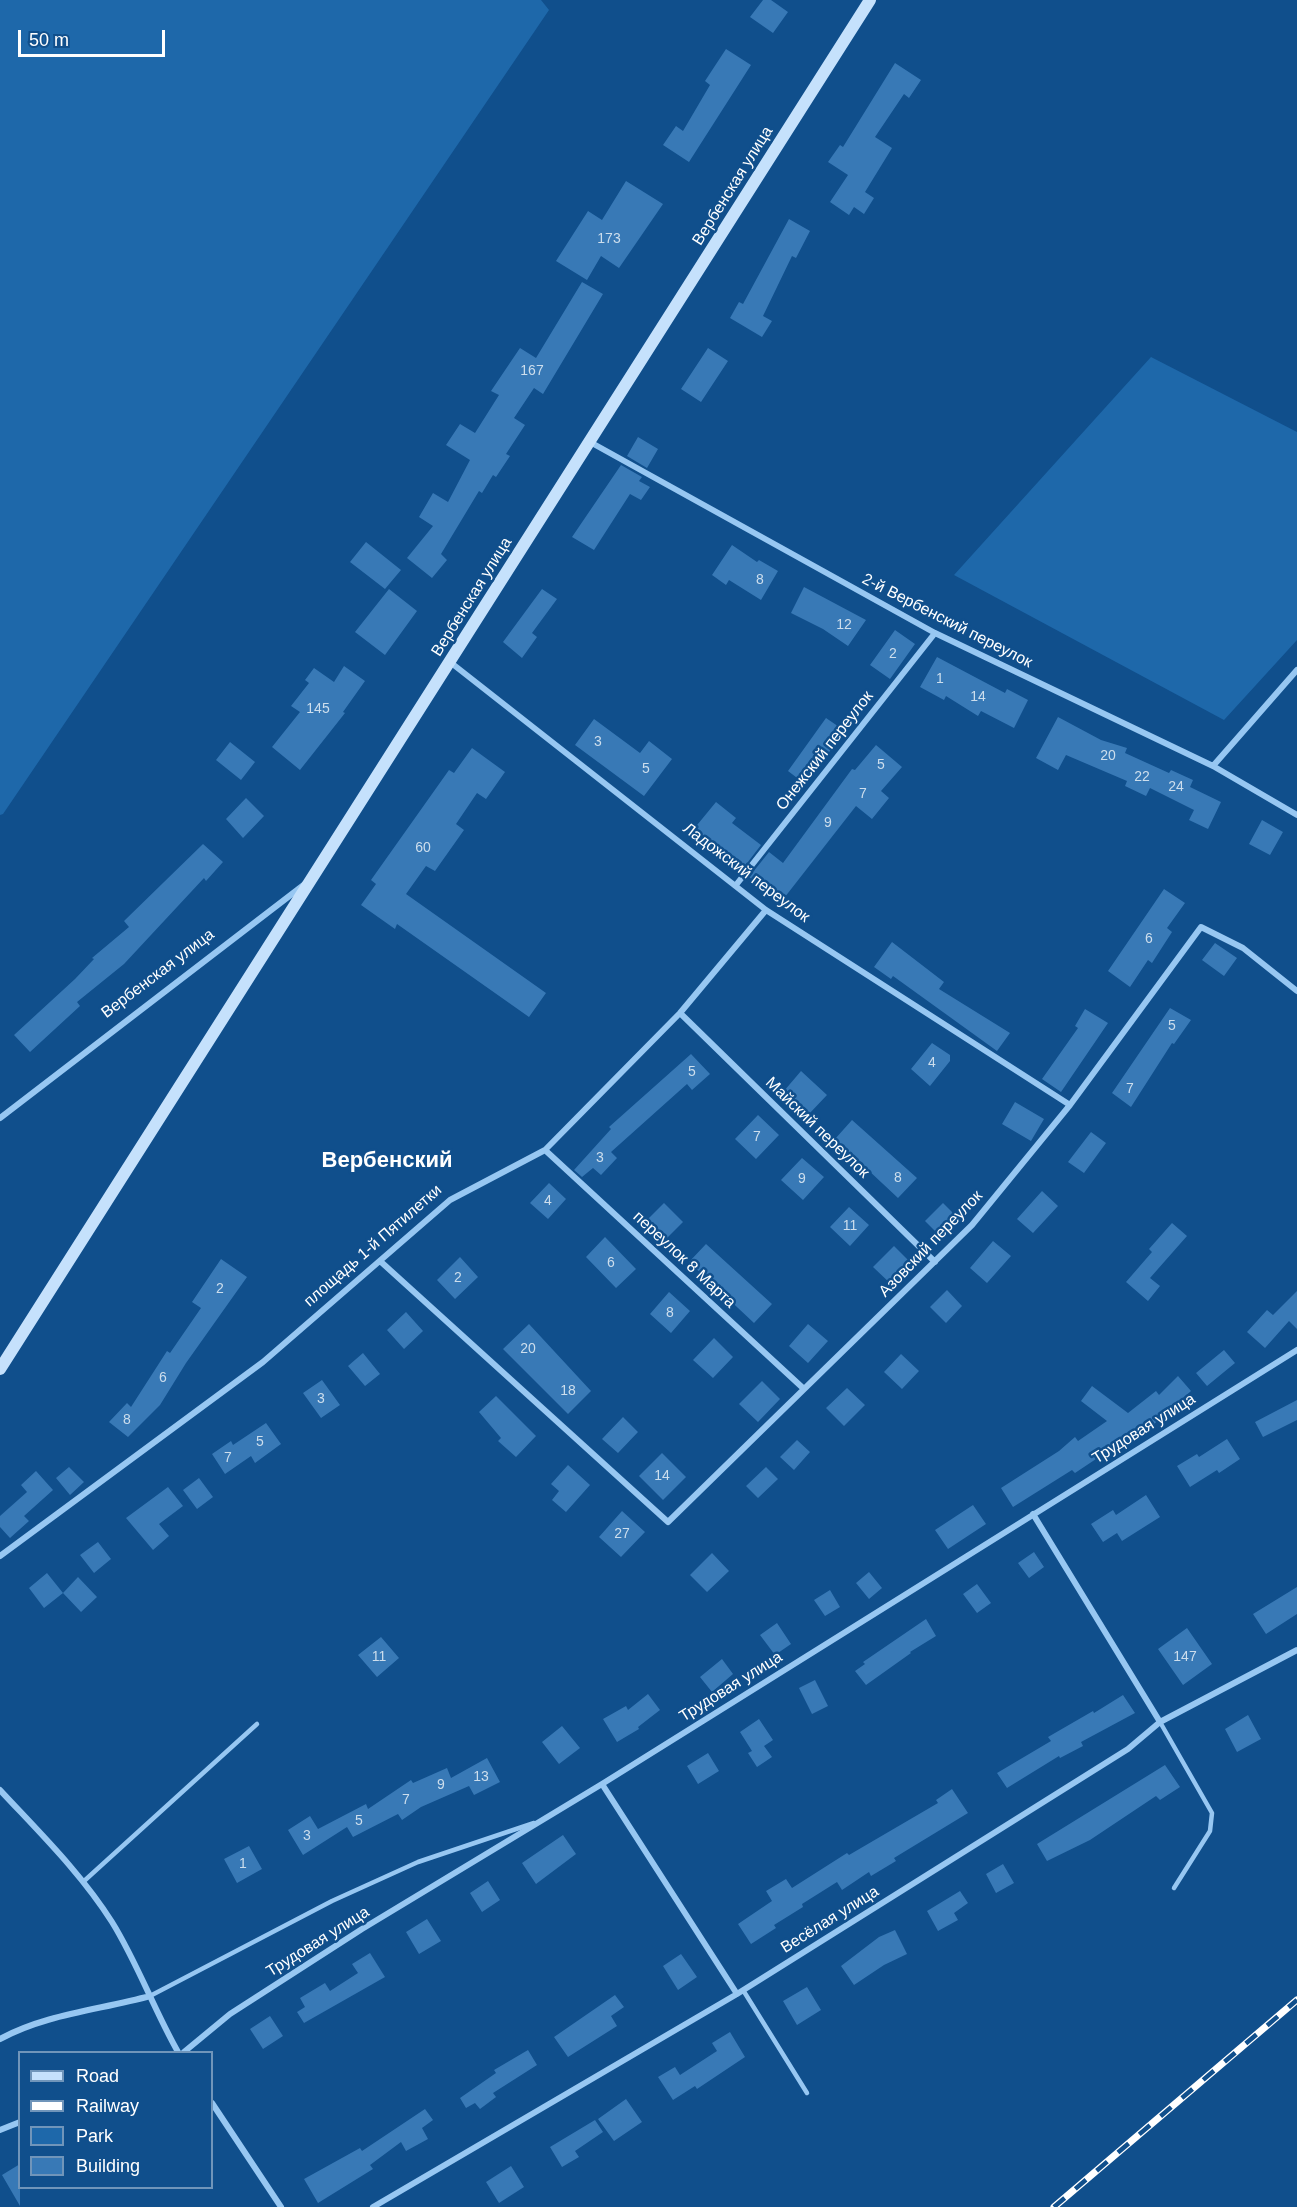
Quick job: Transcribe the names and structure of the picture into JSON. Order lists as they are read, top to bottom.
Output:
{
  "streets": {
    "main road": ["Вербенская улица"],
    "street": [
      "2-й Вербенский переулок",
      "Онежский переулок",
      "Ладожский переулок",
      "Майский переулок",
      "Азовский переулок",
      "площадь 1-й Пятилетки",
      "переулок 8 Марта",
      "Трудовая улица",
      "Весёлая улица"
    ]
  },
  "crossings": [
    ["Вербенская улица", "2-й Вербенский переулок"],
    ["Вербенская улица", "Ладожский переулок"],
    ["2-й Вербенский переулок", "Онежский переулок"],
    ["Онежский переулок", "Ладожский переулок"],
    ["Ладожский переулок", "Азовский переулок"],
    ["Ладожский переулок", "площадь 1-й Пятилетки"],
    ["Майский переулок", "Азовский переулок"],
    ["Майский переулок", "площадь 1-й Пятилетки"],
    ["Азовский переулок", "площадь 1-й Пятилетки"],
    ["Азовский переулок", "переулок 8 Марта"],
    ["площадь 1-й Пятилетки", "переулок 8 Марта"]
  ],
  "districts": ["Вербенский"],
  "house_numbers": [
    "173",
    "167",
    "8",
    "12",
    "2",
    "1",
    "14",
    "145",
    "3",
    "20",
    "5",
    "5",
    "22",
    "24",
    "7",
    "9",
    "60",
    "6",
    "5",
    "4",
    "5",
    "7",
    "7",
    "3",
    "8",
    "9",
    "4",
    "11",
    "6",
    "2",
    "2",
    "8",
    "20",
    "6",
    "18",
    "3",
    "8",
    "5",
    "7",
    "14",
    "27",
    "11",
    "147",
    "13",
    "9",
    "7",
    "5",
    "3",
    "1"
  ],
  "legend": [
    "Road",
    "Railway",
    "Park",
    "Building"
  ],
  "scale_bar": "50 m"
}
